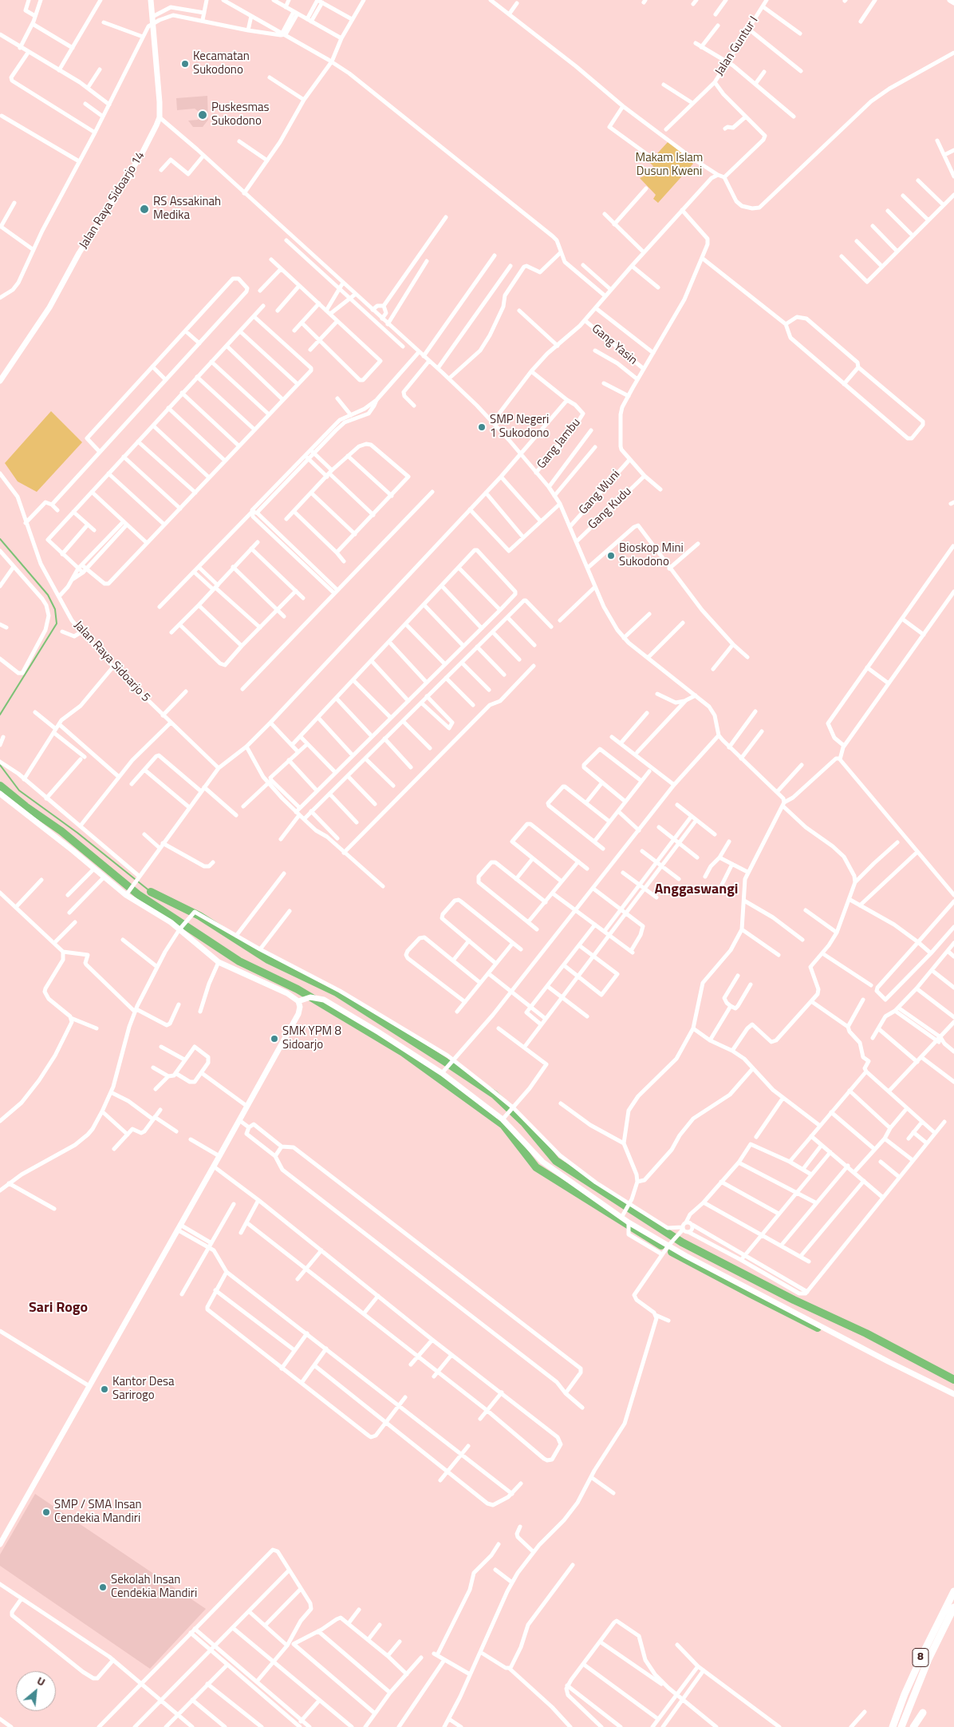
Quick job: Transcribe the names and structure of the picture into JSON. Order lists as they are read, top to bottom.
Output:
{
  "streets": {
    "highway": ["8"],
    "main road": ["Jalan Raya Sidoarjo 14"],
    "street": [
      "Jalan Guntur I",
      "Gang Yasin",
      "Gang Jambu",
      "Gang Wuni",
      "Gang Kudu",
      "Jalan Raya Sidoarjo 5"
    ]
  },
  "districts": ["Anggaswangi", "Sari Rogo"],
  "parks": ["Makam Islam Dusun Kweni"],
  "places": [
    "Kecamatan Sukodono",
    "Puskesmas Sukodono",
    "RS Assakinah Medika",
    "SMP Negeri 1 Sukodono",
    "Bioskop Mini Sukodono",
    "SMK YPM 8 Sidoarjo",
    "Kantor Desa Sarirogo",
    "SMP / SMA Insan Cendekia Mandiri",
    "Sekolah Insan Cendekia Mandiri"
  ],
  "north": "top right"
}
